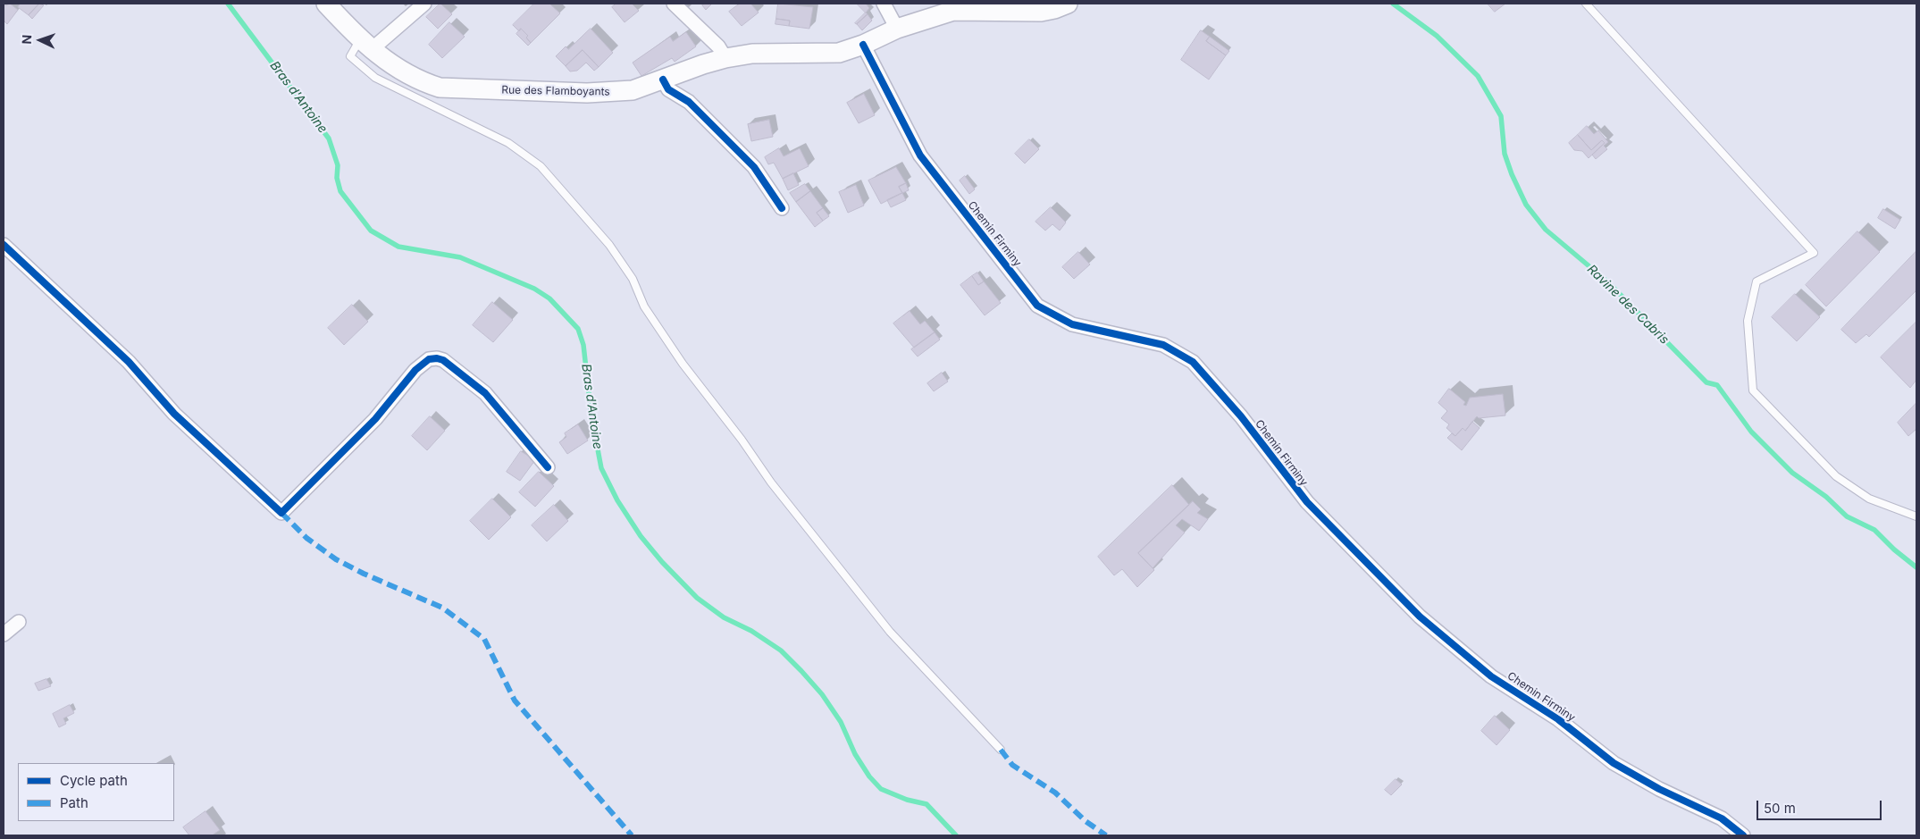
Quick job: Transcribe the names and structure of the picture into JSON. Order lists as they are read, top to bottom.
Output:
{
  "streets": {
    "main road": ["Rue des Flamboyants"],
    "street": ["Chemin Firminy"]
  },
  "crossings": [
    ["Rue des Flamboyants", "Chemin Firminy"]
  ],
  "water": ["Bras d'Antoine", "Ravine des Cabris"],
  "legend": ["Cycle path", "Path"],
  "scale_bar": "50 m",
  "north": "left"
}
